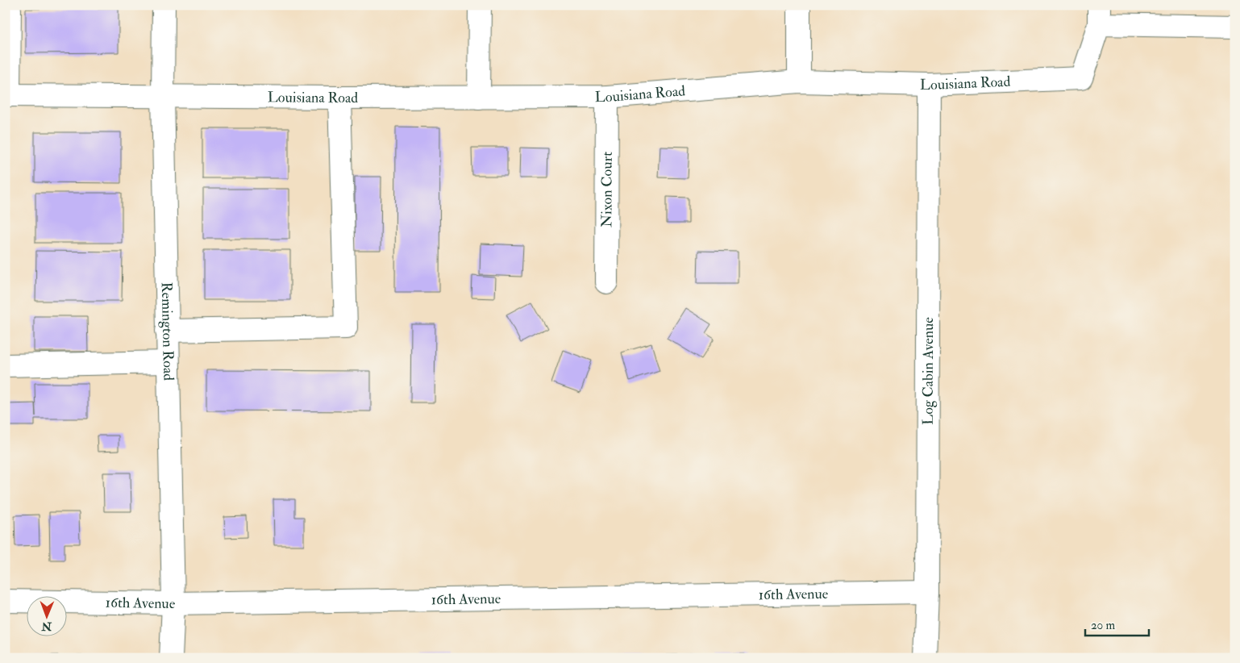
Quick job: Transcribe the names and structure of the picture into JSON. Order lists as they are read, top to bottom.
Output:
{
  "streets": {
    "street": [
      "Louisiana Road",
      "Nixon Court",
      "Remington Road",
      "Log Cabin Avenue",
      "16th Avenue"
    ]
  },
  "crossings": [
    ["Louisiana Road", "Nixon Court"],
    ["Louisiana Road", "Remington Road"],
    ["Louisiana Road", "Log Cabin Avenue"],
    ["Remington Road", "16th Avenue"],
    ["Log Cabin Avenue", "16th Avenue"]
  ],
  "scale_bar": "20 m",
  "north": "bottom"
}
